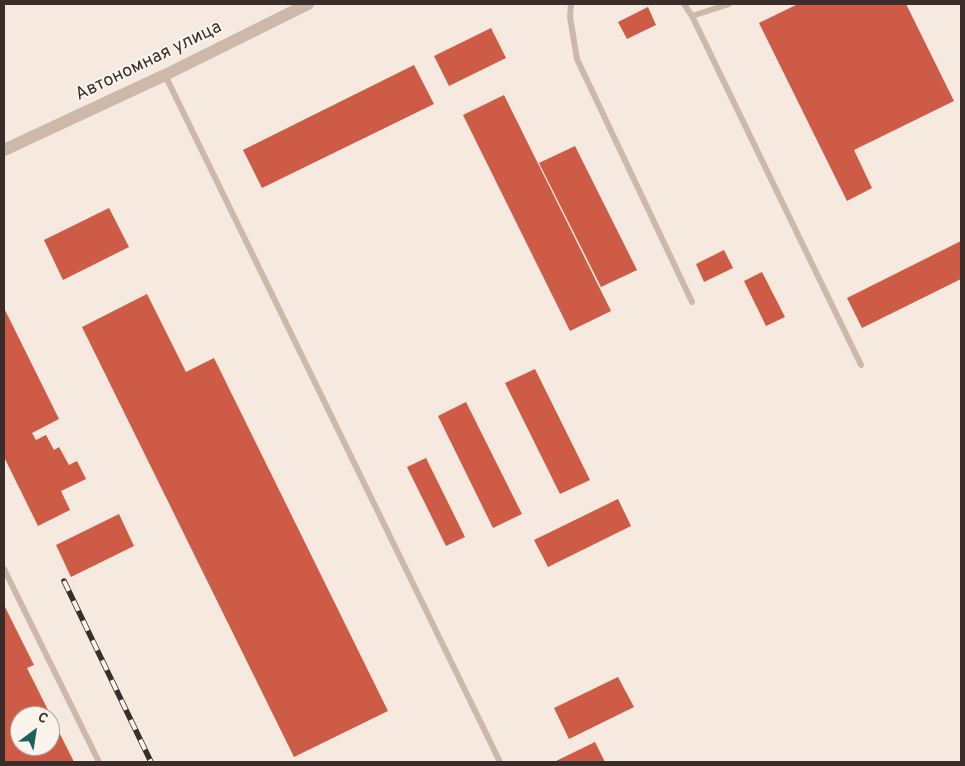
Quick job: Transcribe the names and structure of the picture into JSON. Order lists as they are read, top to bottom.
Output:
{
  "streets": {
    "street": ["Автономная улица"]
  },
  "north": "top right"
}
